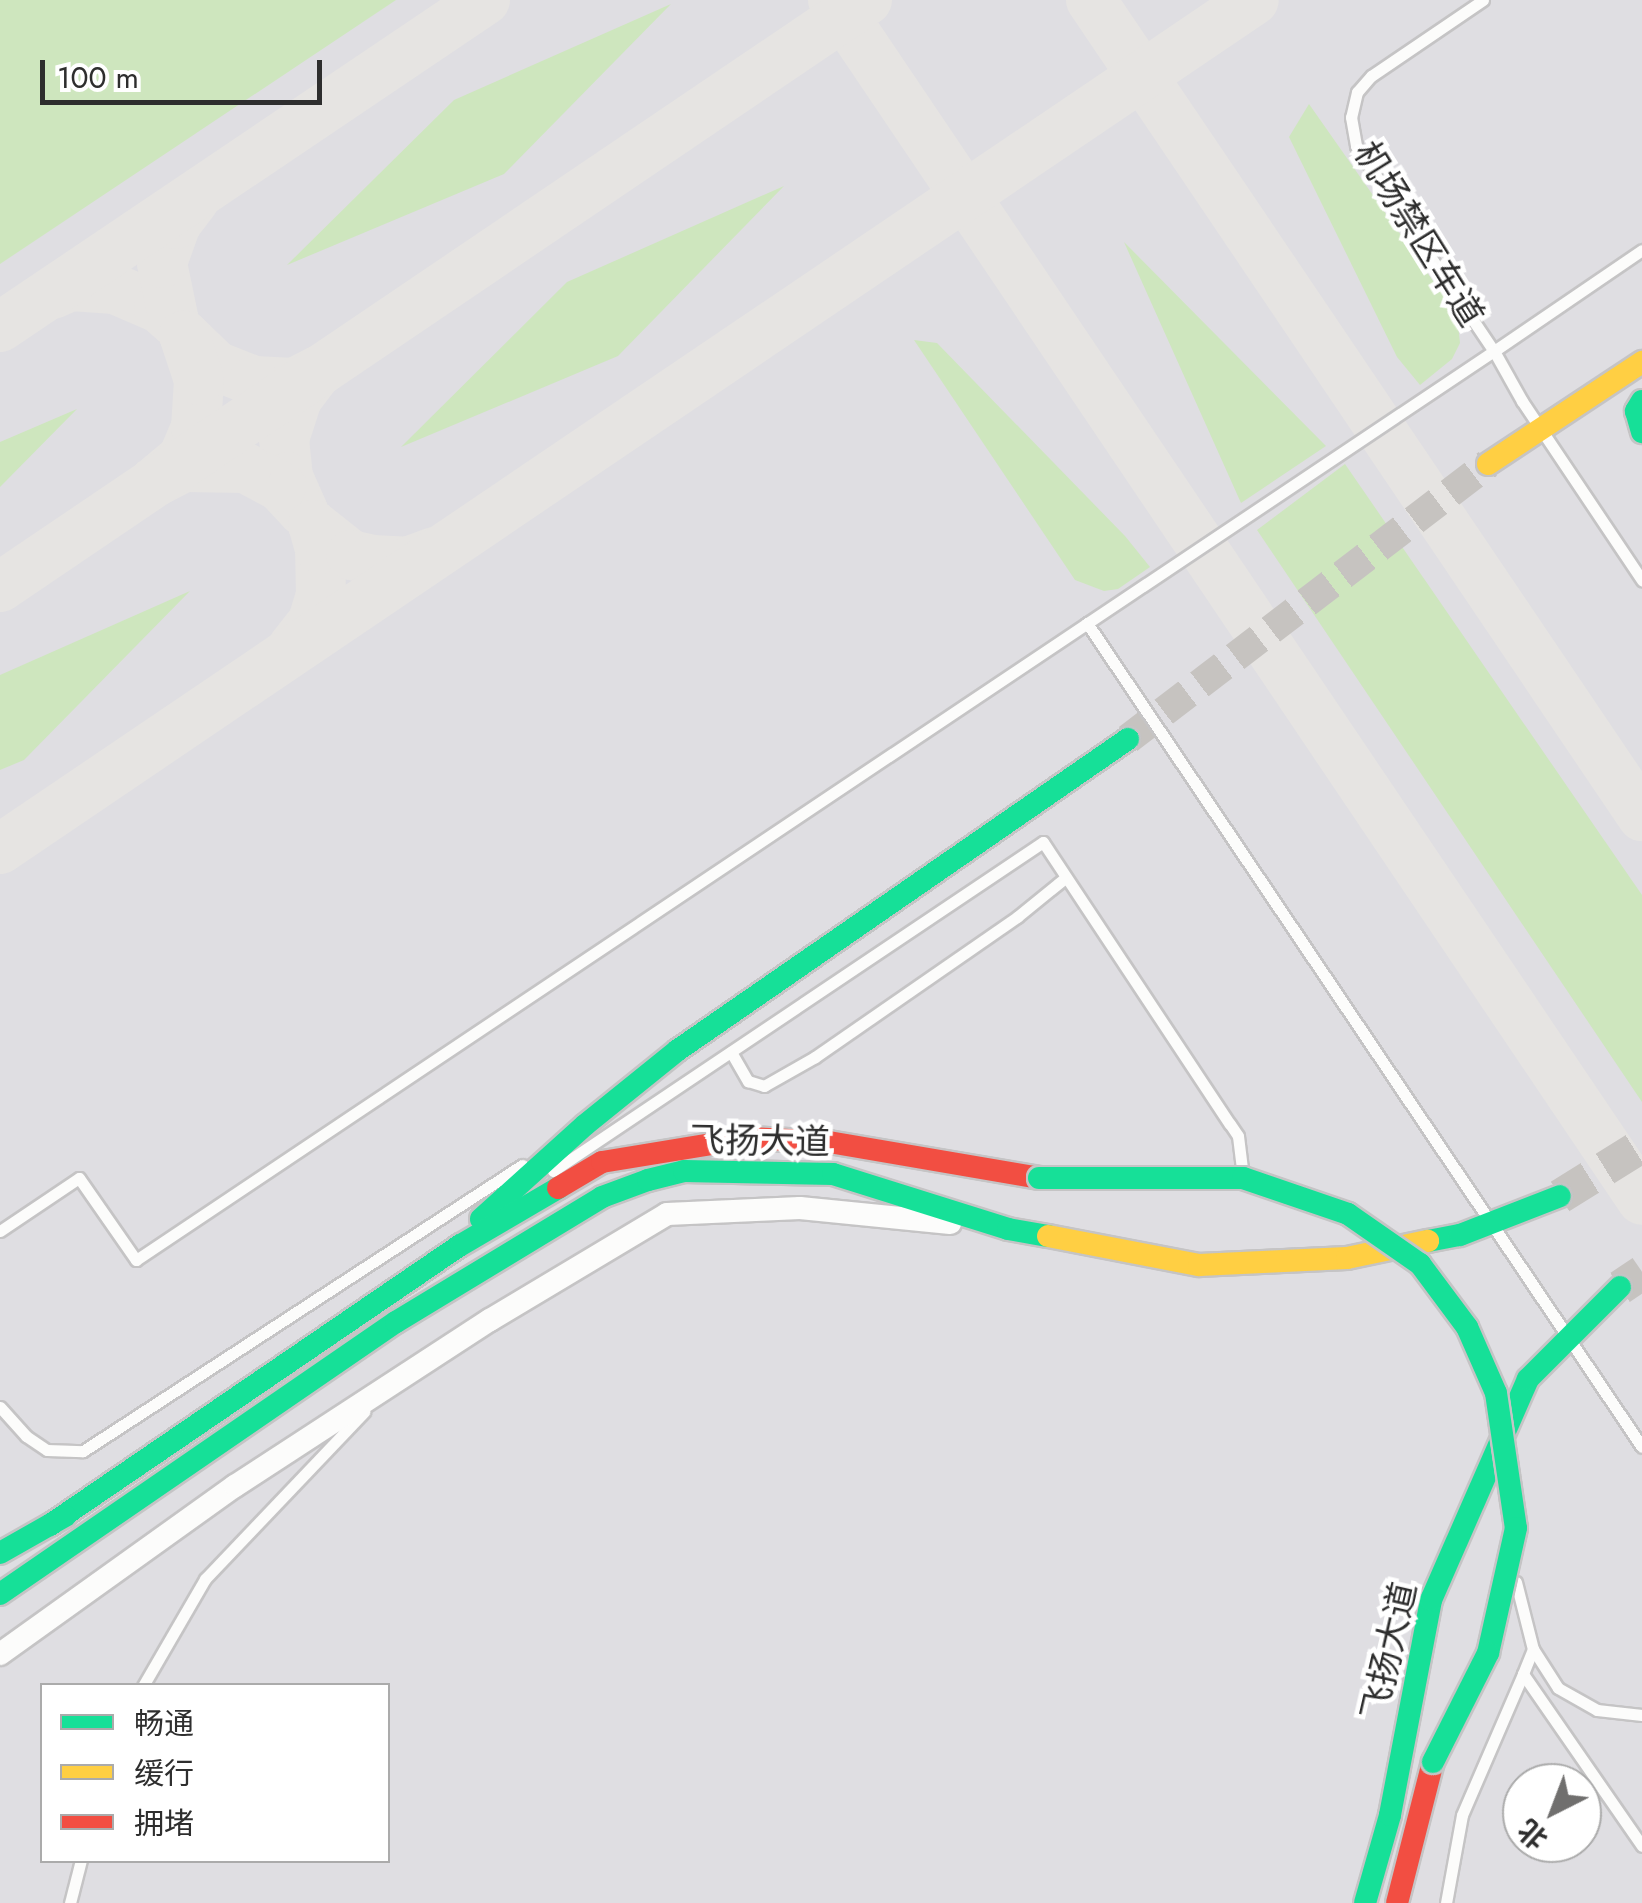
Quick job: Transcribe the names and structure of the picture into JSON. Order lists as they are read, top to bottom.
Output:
{
  "streets": {
    "main road": ["飞扬大道"],
    "lane": ["机场禁区车道"]
  },
  "legend": ["畅通", "缓行", "拥堵"],
  "scale_bar": "100 m",
  "north": "bottom left"
}
